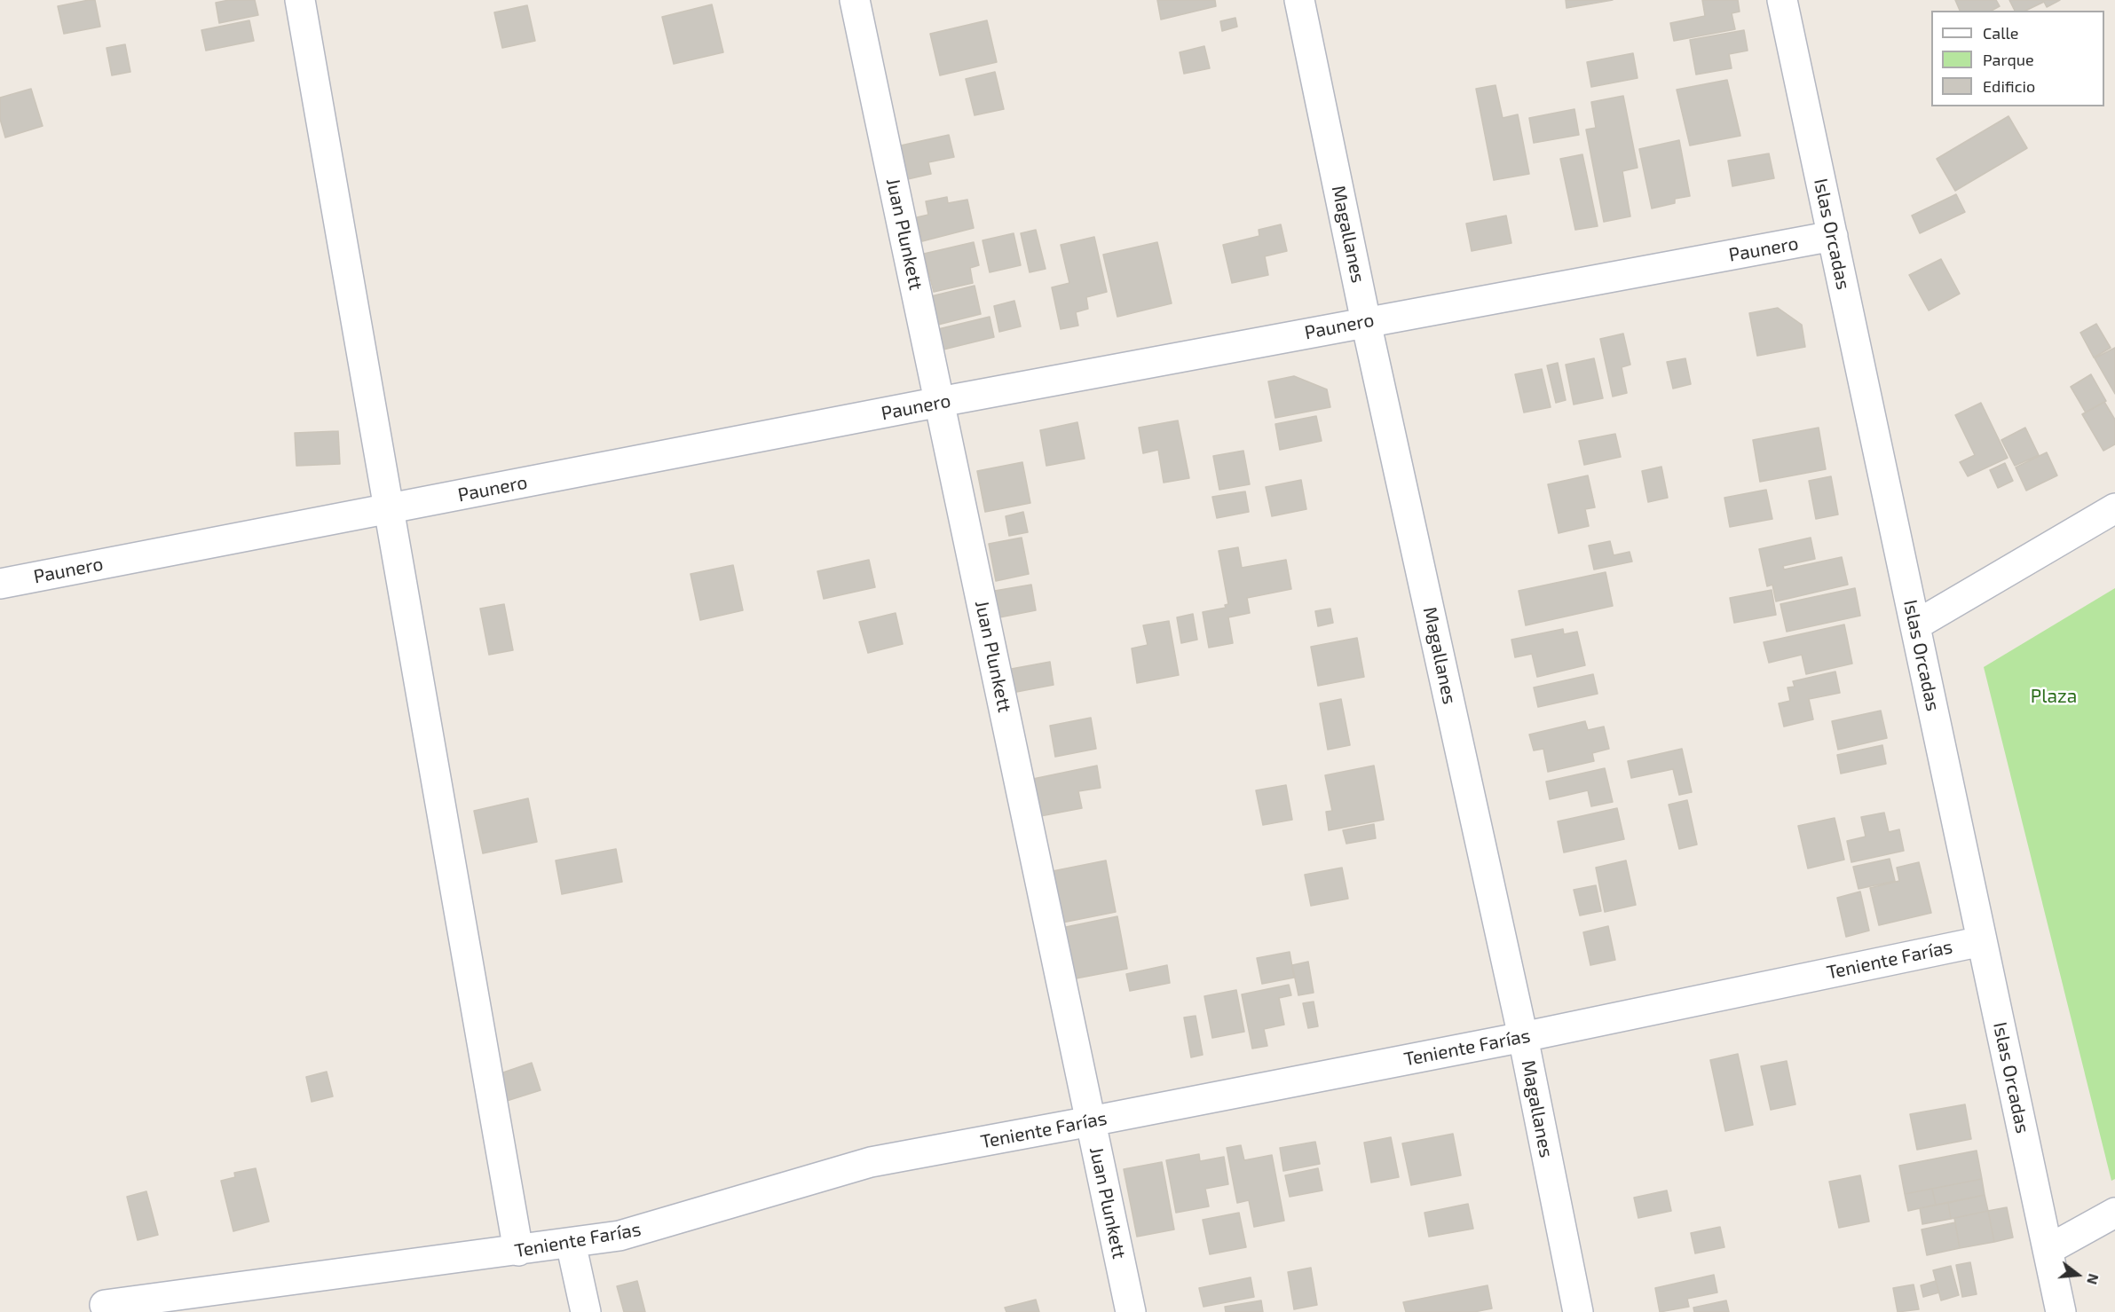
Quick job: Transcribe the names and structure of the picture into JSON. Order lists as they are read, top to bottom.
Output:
{
  "streets": {
    "street": [
      "Juan Plunkett",
      "Magallanes",
      "Islas Orcadas",
      "Paunero",
      "Teniente Farías"
    ]
  },
  "crossings": [
    ["Juan Plunkett", "Paunero"],
    ["Juan Plunkett", "Teniente Farías"],
    ["Magallanes", "Paunero"],
    ["Magallanes", "Teniente Farías"],
    ["Islas Orcadas", "Paunero"],
    ["Islas Orcadas", "Teniente Farías"]
  ],
  "parks": ["Plaza"],
  "legend": ["Calle", "Parque", "Edificio"],
  "north": "right"
}
